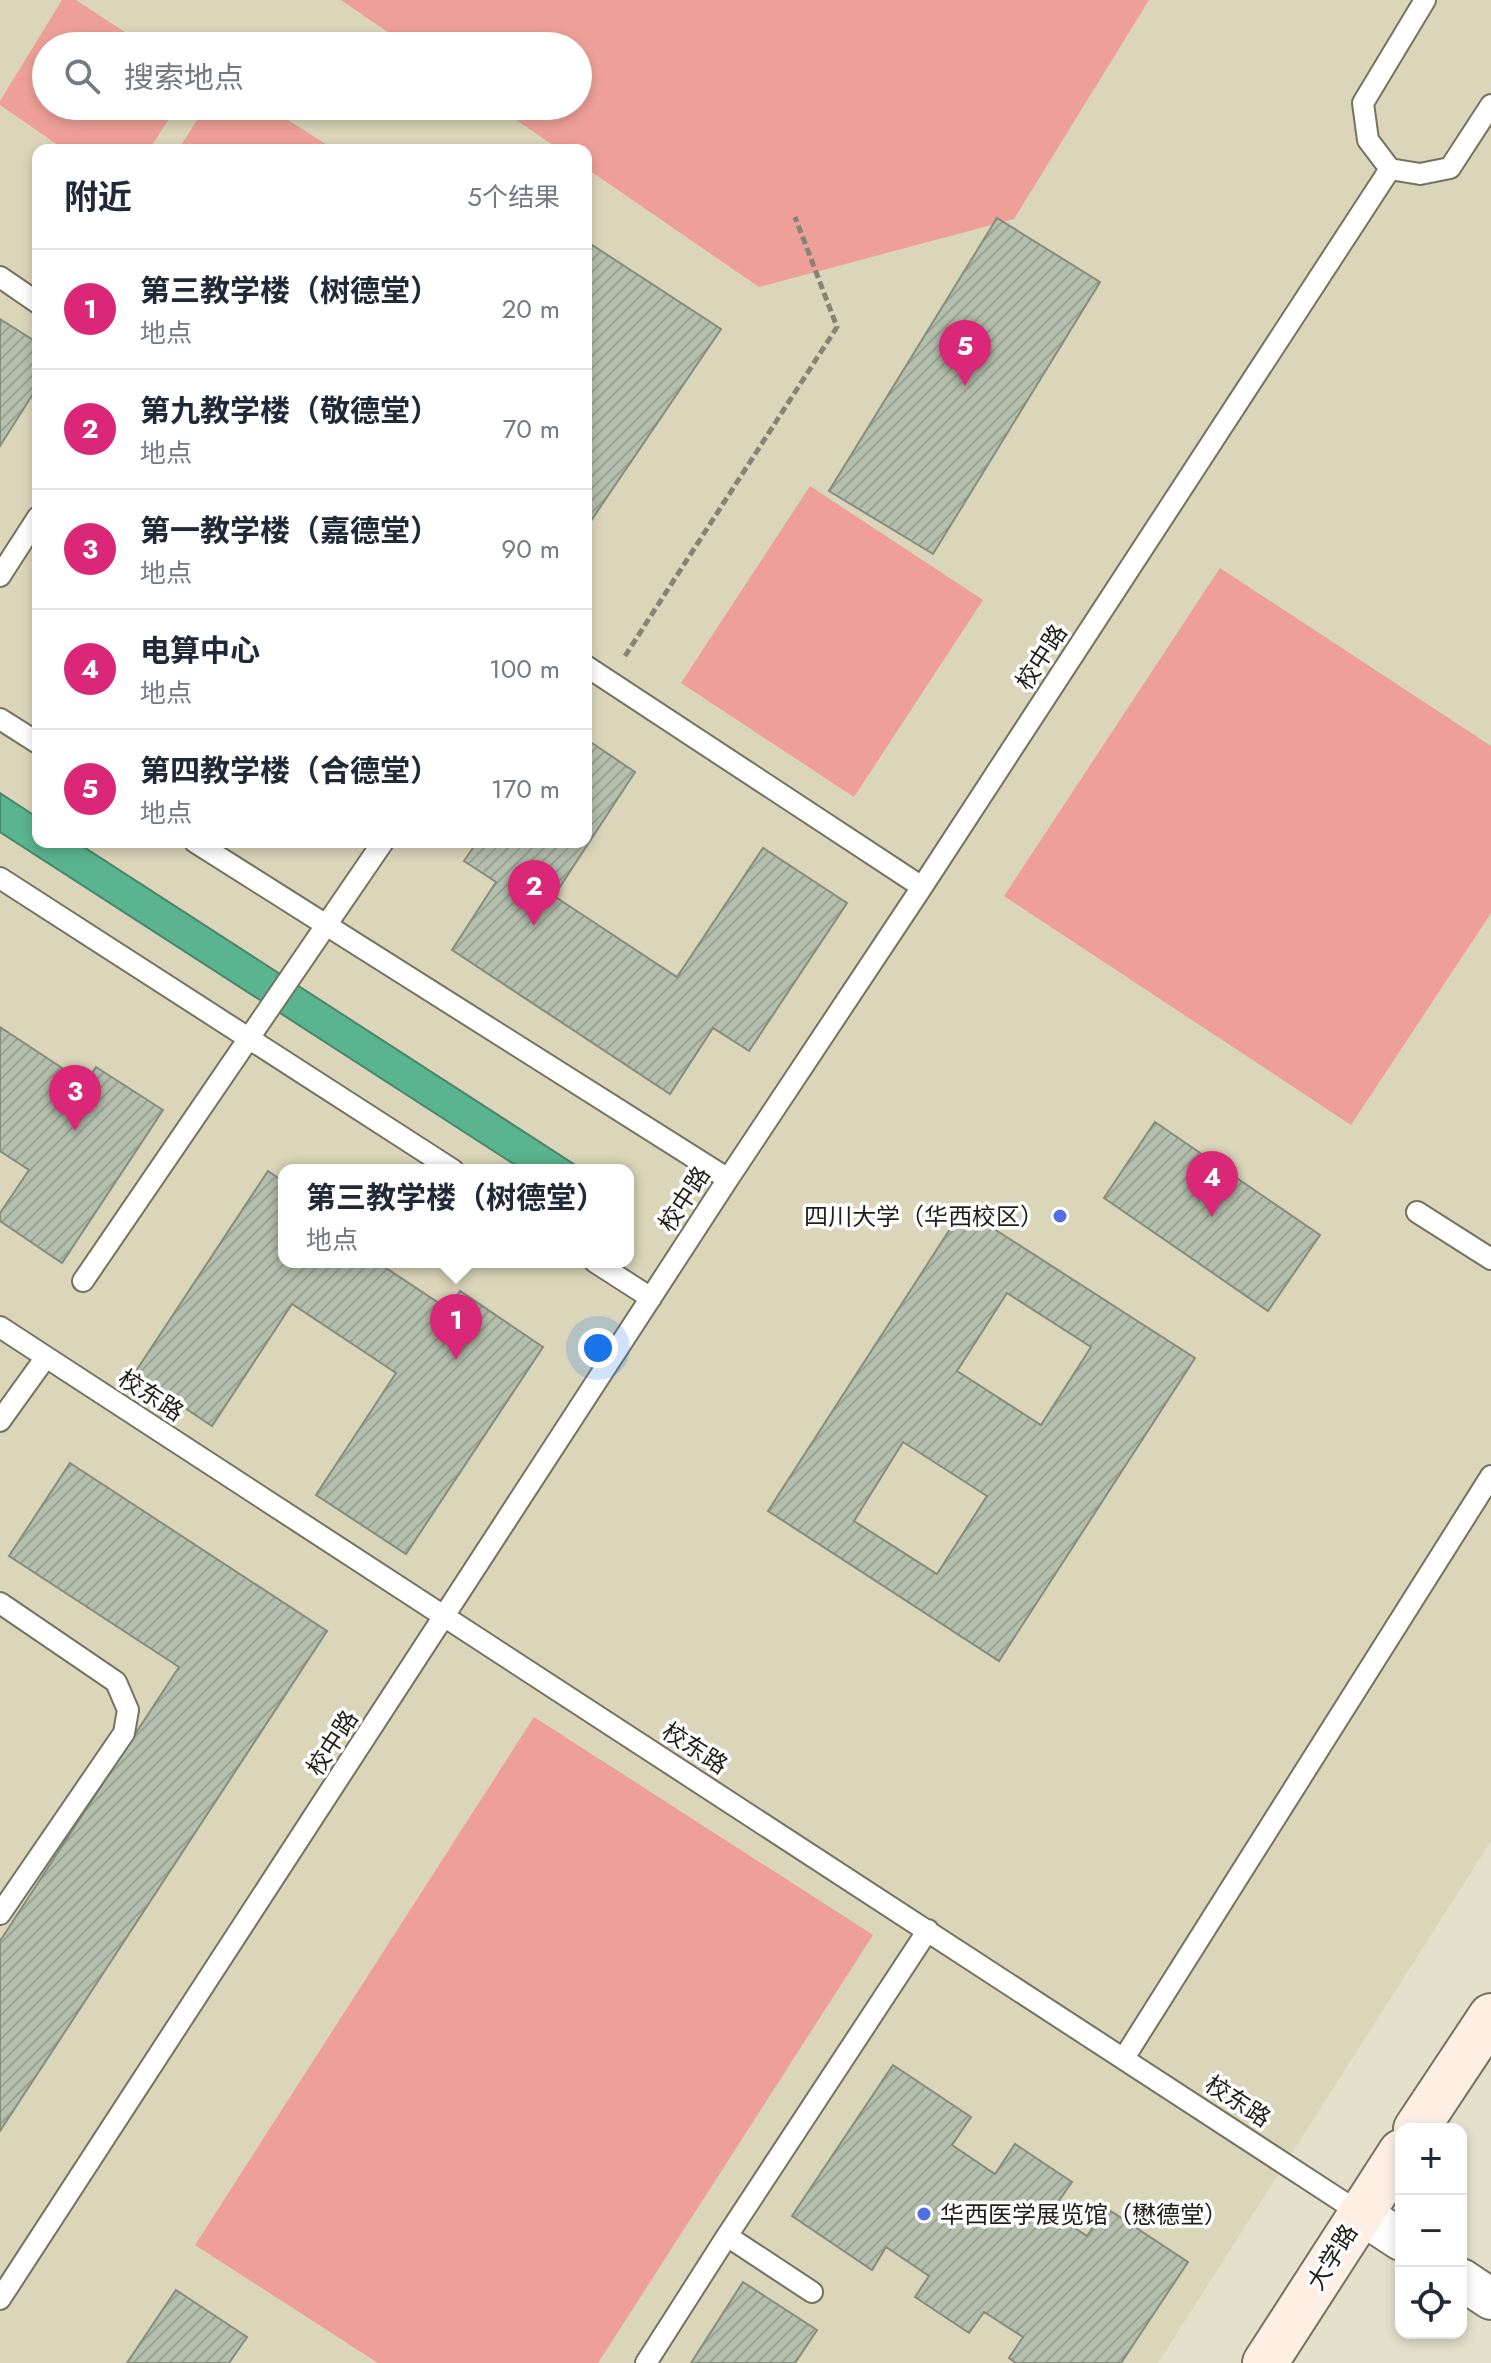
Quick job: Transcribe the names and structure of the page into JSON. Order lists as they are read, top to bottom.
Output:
{
  "streets": {
    "street": ["大学路"],
    "lane": ["校中路", "校东路"]
  },
  "crossings": [
    ["校中路", "校东路"],
    ["校东路", "大学路"]
  ],
  "places": ["四川大学（华西校区）", "华西医学展览馆（懋德堂）"],
  "page": {
    "search": "搜索地点",
    "heading": ["附近", "5个结果"],
    "list": [
      {
        "mark": "1",
        "name": "第三教学楼（树德堂）",
        "note": "地点",
        "value": "20 m"
      },
      {
        "mark": "2",
        "name": "第九教学楼（敬德堂）",
        "note": "地点",
        "value": "70 m"
      },
      {
        "mark": "3",
        "name": "第一教学楼（嘉德堂）",
        "note": "地点",
        "value": "90 m"
      },
      {
        "mark": "4",
        "name": "电算中心",
        "note": "地点",
        "value": "100 m"
      },
      {
        "mark": "5",
        "name": "第四教学楼（合德堂）",
        "note": "地点",
        "value": "170 m"
      }
    ],
    "pins": [
      "5",
      "2",
      "3",
      "4",
      "1"
    ],
    "popup": ["第三教学楼（树德堂）", "地点"],
    "map_buttons": ["+", "−"]
  }
}
